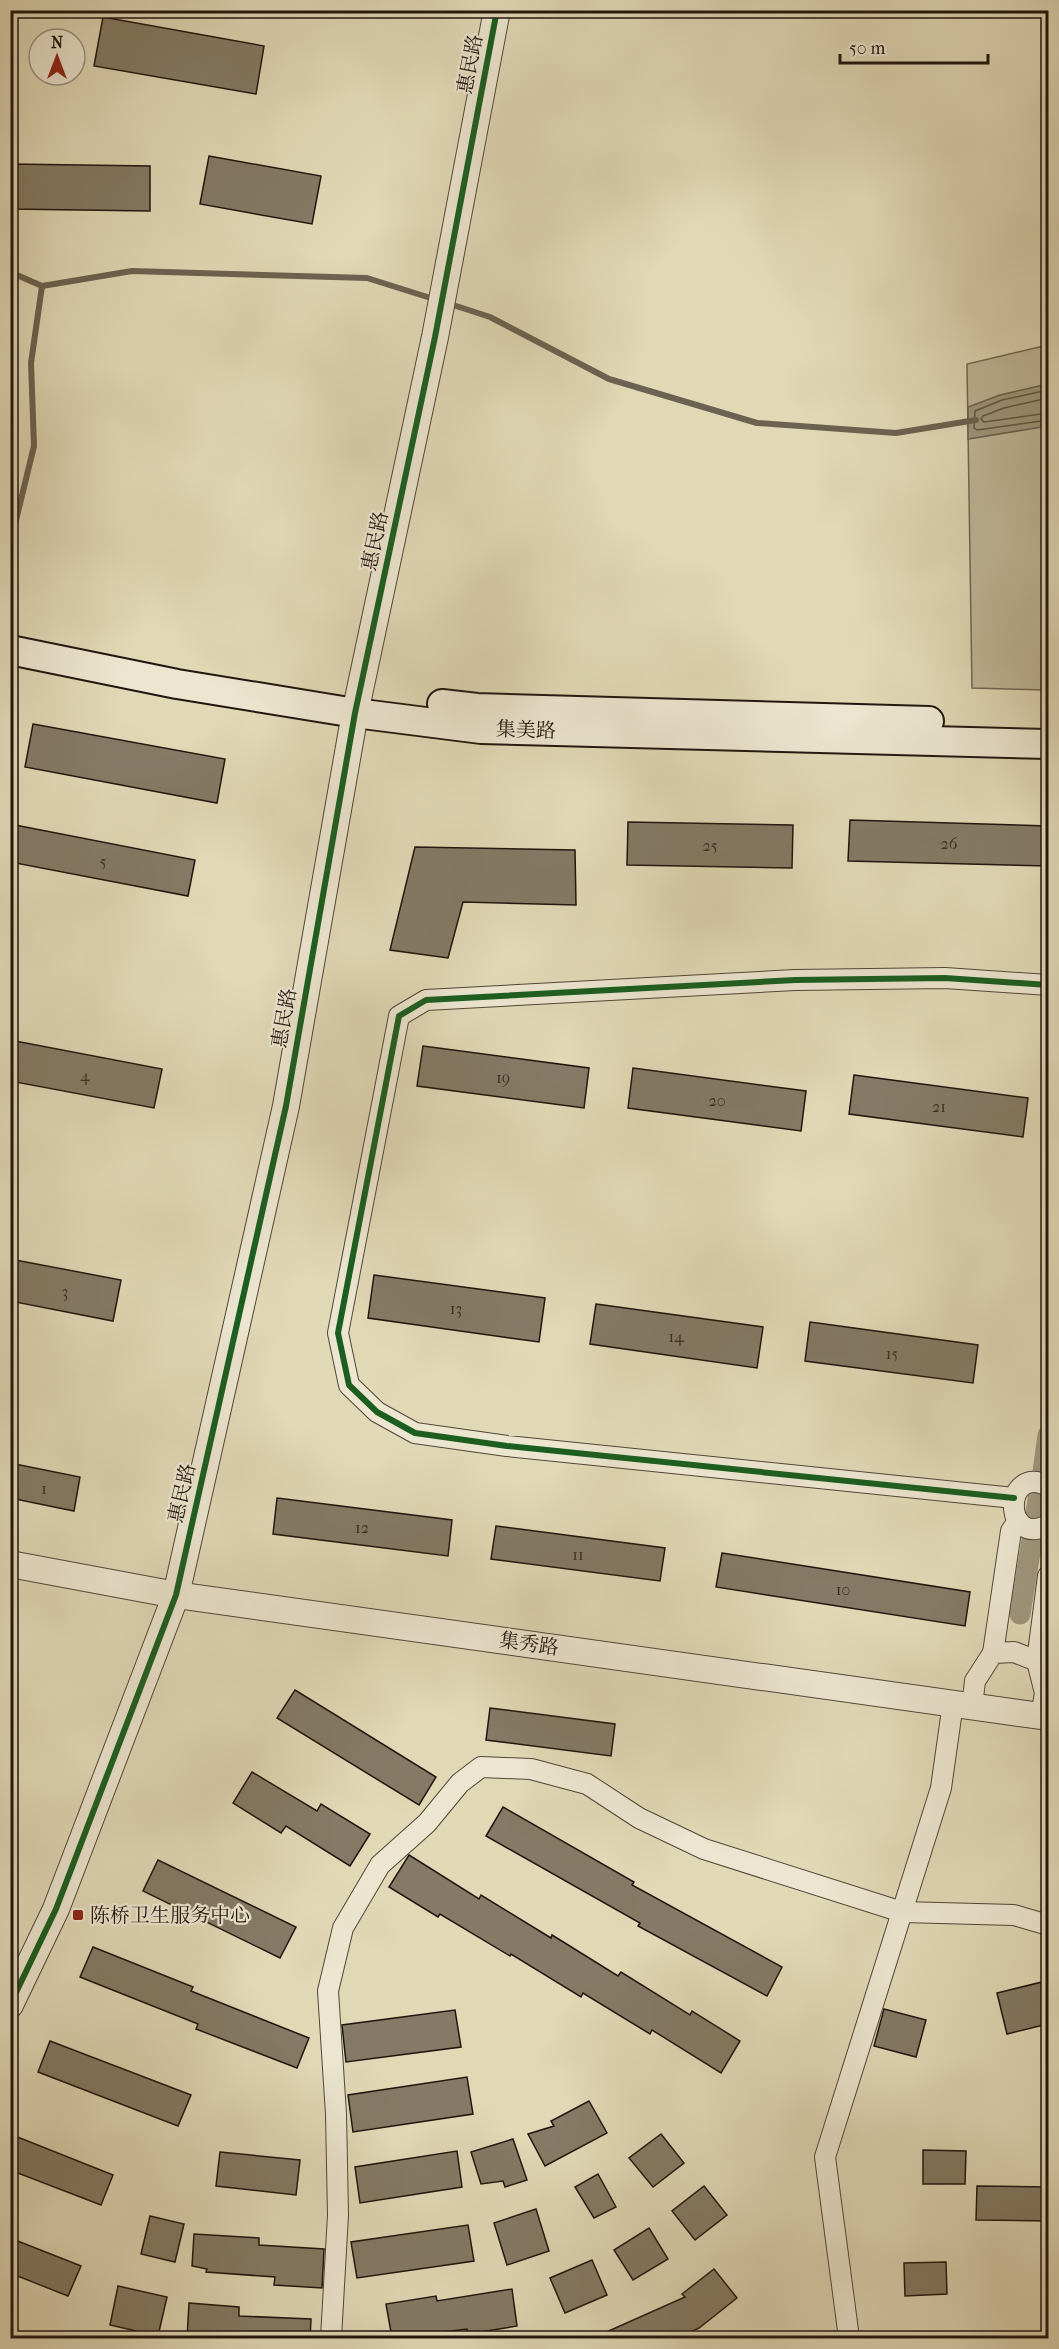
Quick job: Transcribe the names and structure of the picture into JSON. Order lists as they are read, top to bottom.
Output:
{
  "streets": {
    "main road": ["集美路"],
    "street": ["惠民路", "集秀路"]
  },
  "crossings": [
    ["惠民路", "集美路"],
    ["惠民路", "集秀路"]
  ],
  "places": {
    "transit": ["陈桥卫生服务中心"]
  },
  "house_numbers": [
    "26",
    "25",
    "5",
    "4",
    "19",
    "20",
    "21",
    "3",
    "13",
    "14",
    "15",
    "1",
    "12",
    "11",
    "10"
  ],
  "scale_bar": "50 m",
  "north": "top"
}
